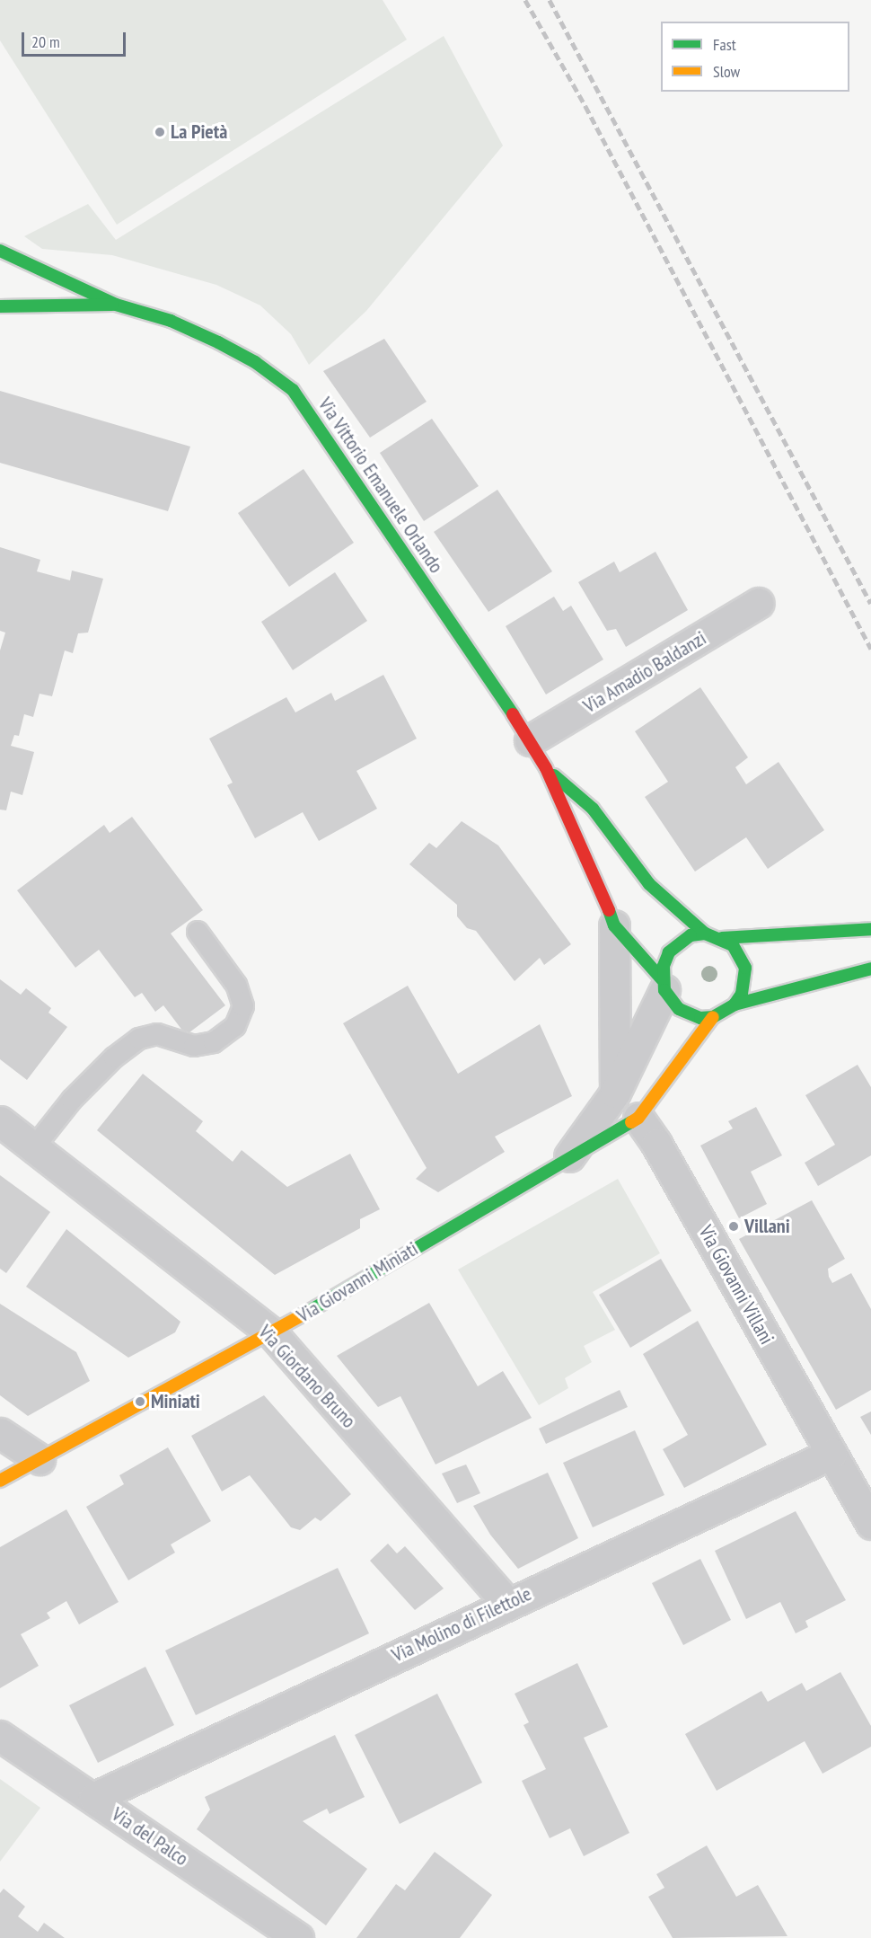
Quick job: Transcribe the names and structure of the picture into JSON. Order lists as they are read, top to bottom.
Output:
{
  "streets": {
    "main road": ["Via Vittorio Emanuele Orlando", "Via Giovanni Miniati"],
    "street": [
      "Via Amadio Baldanzi",
      "Via Giovanni Villani",
      "Via Giordano Bruno",
      "Via Molino di Filettole",
      "Via del Palco"
    ]
  },
  "crossings": [
    ["Via Vittorio Emanuele Orlando", "Via Amadio Baldanzi"],
    ["Via Giovanni Miniati", "Via Giovanni Villani"],
    ["Via Giovanni Miniati", "Via Giordano Bruno"],
    ["Via Giovanni Villani", "Via Molino di Filettole"],
    ["Via Giordano Bruno", "Via Molino di Filettole"],
    ["Via Molino di Filettole", "Via del Palco"]
  ],
  "places": ["La Pietà", "Villani", "Miniati"],
  "legend": ["Fast", "Slow"],
  "scale_bar": "20 m"
}
